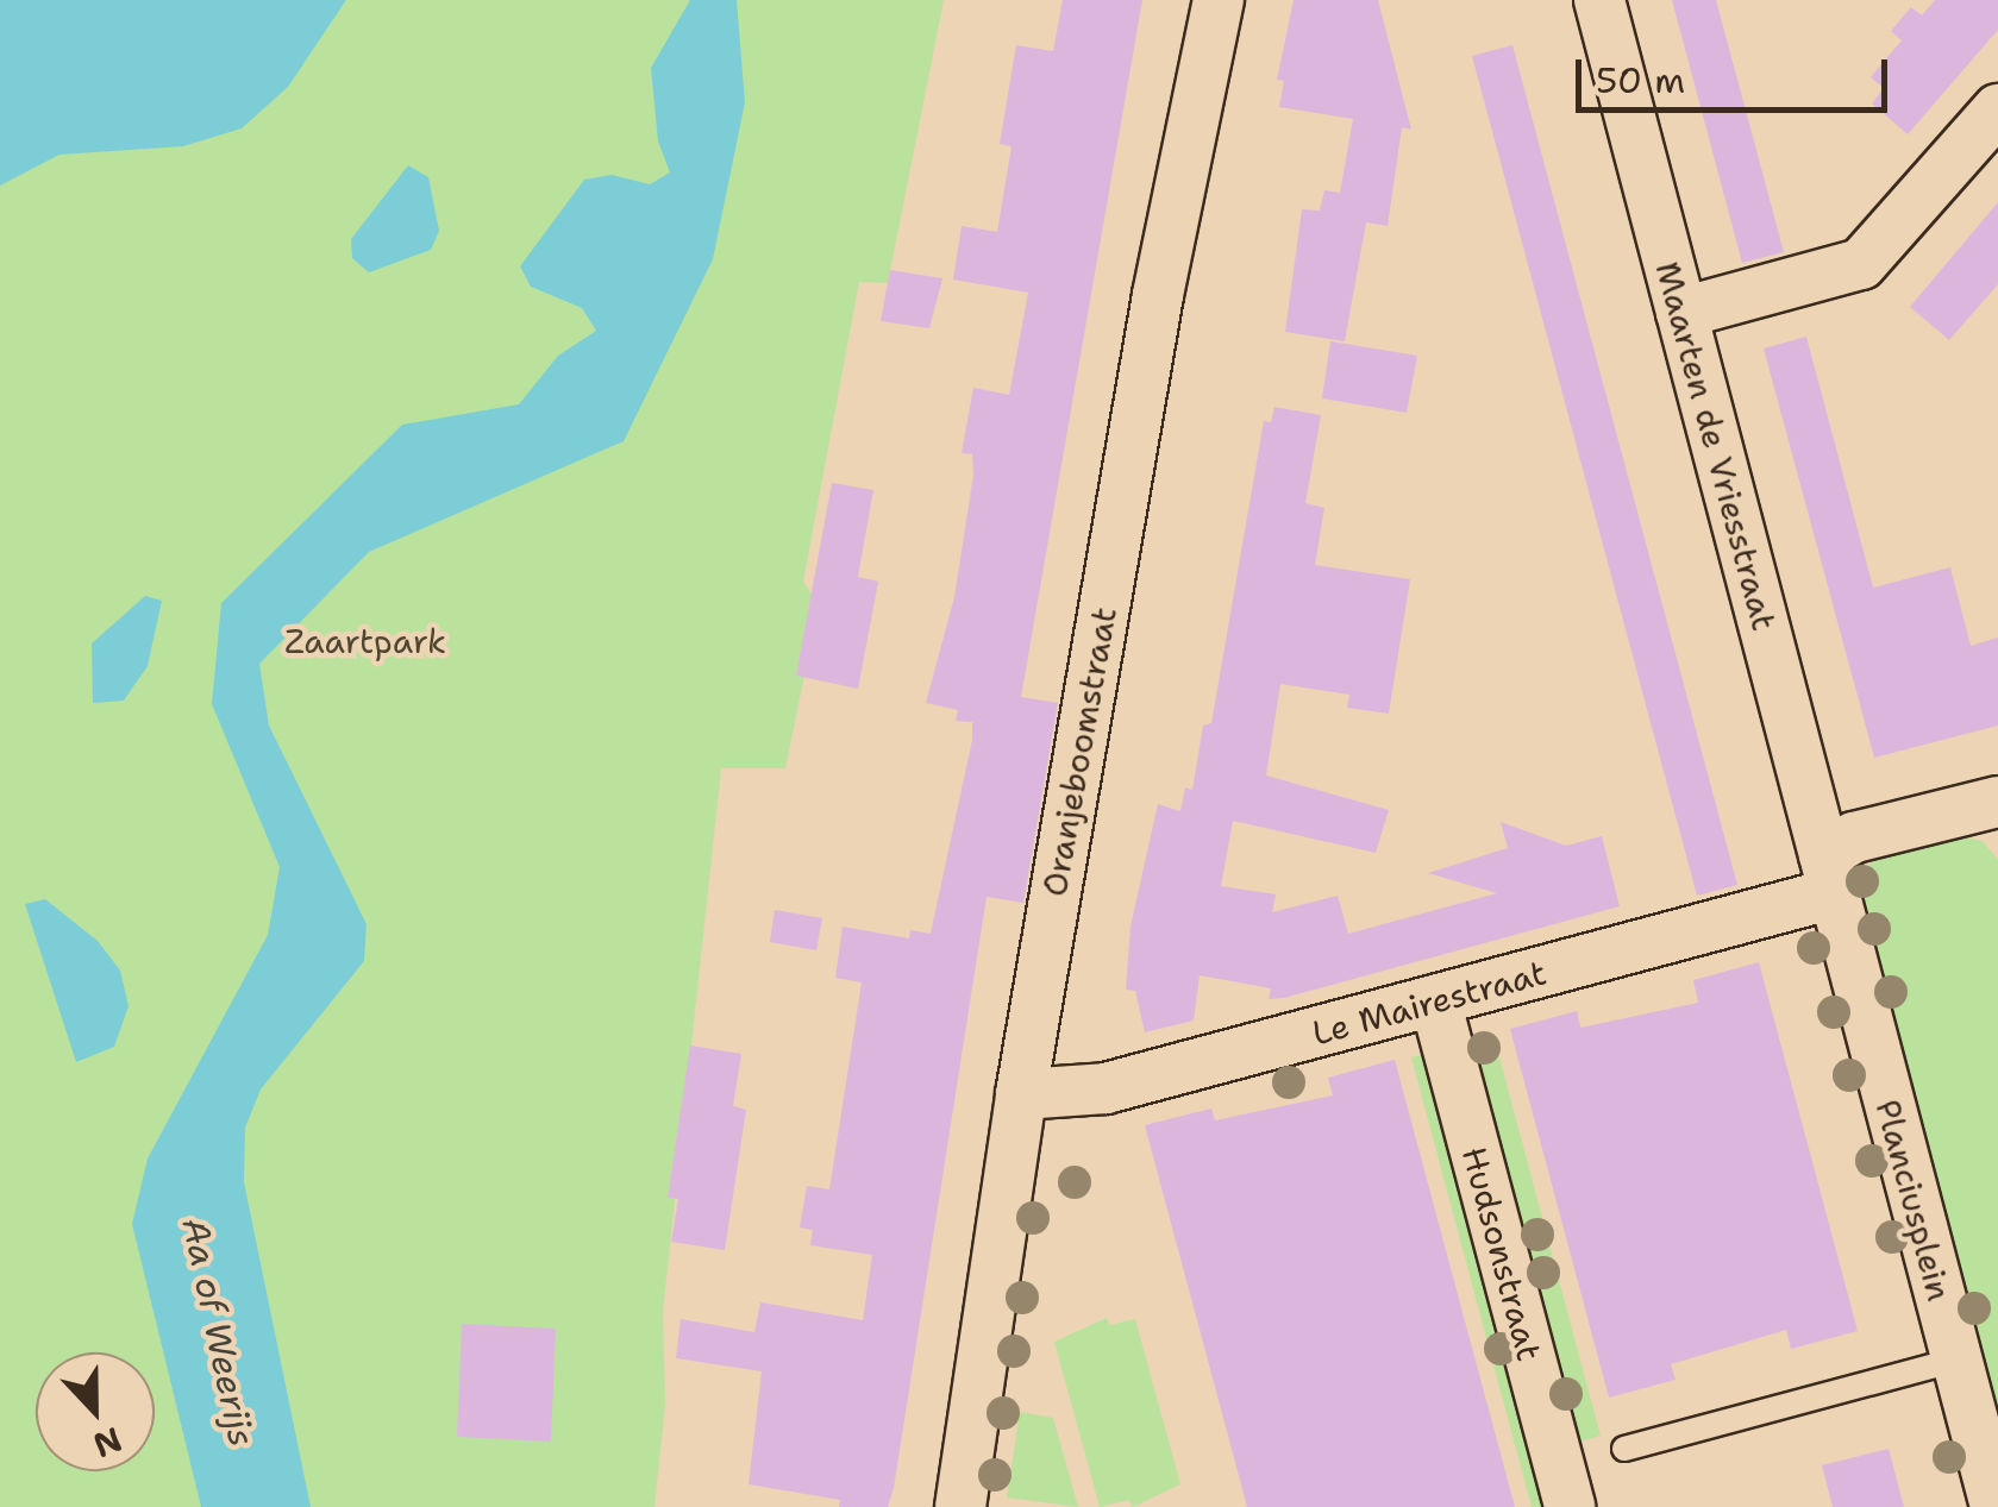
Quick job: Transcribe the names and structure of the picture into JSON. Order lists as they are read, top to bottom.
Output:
{
  "streets": {
    "street": [
      "Maarten de Vriesstraat",
      "Oranjeboomstraat",
      "Le Mairestraat",
      "Planciusplein",
      "Hudsonstraat"
    ]
  },
  "crossings": [
    ["Maarten de Vriesstraat", "Le Mairestraat"],
    ["Maarten de Vriesstraat", "Planciusplein"],
    ["Oranjeboomstraat", "Le Mairestraat"],
    ["Le Mairestraat", "Planciusplein"],
    ["Le Mairestraat", "Hudsonstraat"]
  ],
  "water": ["Aa of Weerijs"],
  "parks": ["Zaartpark"],
  "scale_bar": "50 m",
  "north": "bottom"
}
